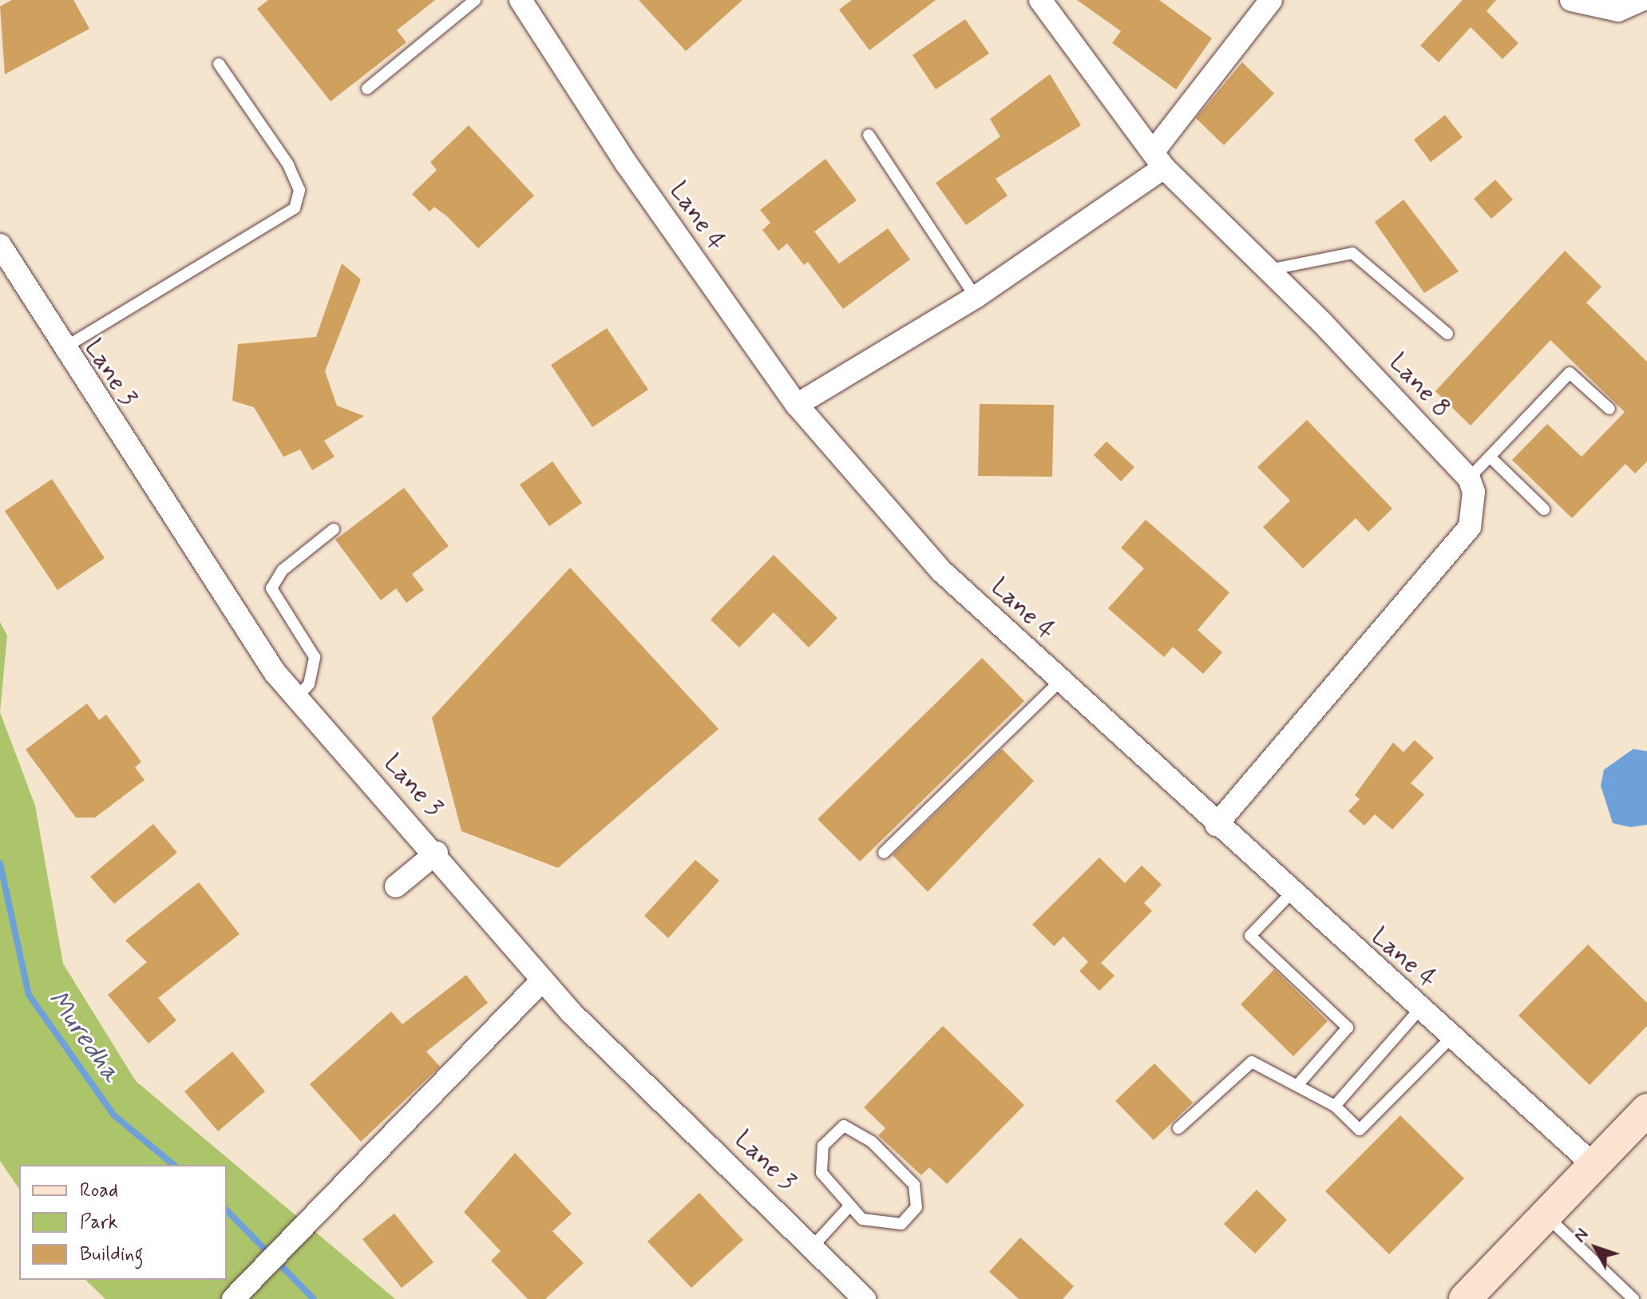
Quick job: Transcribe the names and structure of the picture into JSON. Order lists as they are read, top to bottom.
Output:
{
  "streets": {
    "street": ["Lane 4", "Lane 3", "Lane 8"]
  },
  "water": ["Muredha"],
  "legend": ["Road", "Park", "Building"],
  "north": "top left"
}
